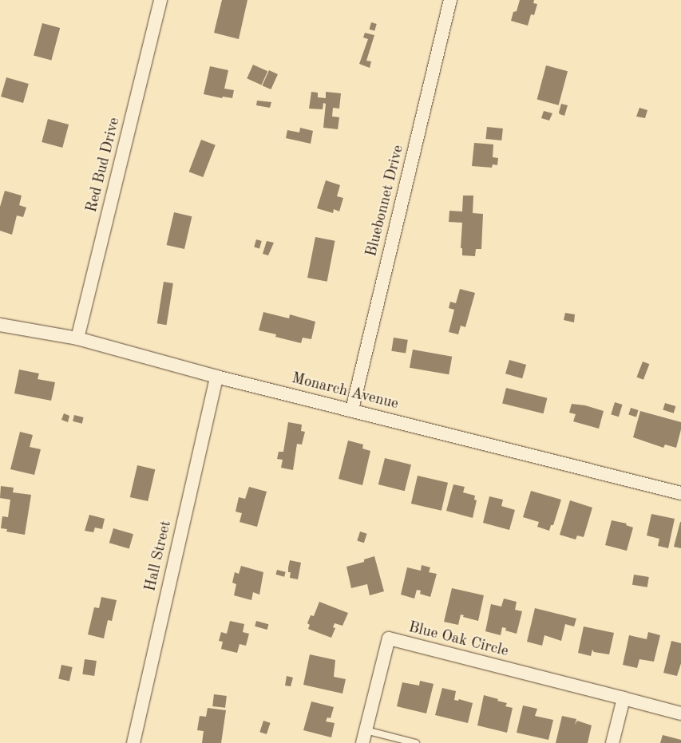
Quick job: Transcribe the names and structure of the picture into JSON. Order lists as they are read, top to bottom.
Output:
{
  "streets": {
    "street": [
      "Red Bud Drive",
      "Bluebonnet Drive",
      "Monarch Avenue",
      "Hall Street",
      "Blue Oak Circle"
    ]
  },
  "crossings": [
    ["Red Bud Drive", "Monarch Avenue"],
    ["Bluebonnet Drive", "Monarch Avenue"],
    ["Monarch Avenue", "Hall Street"]
  ]
}
